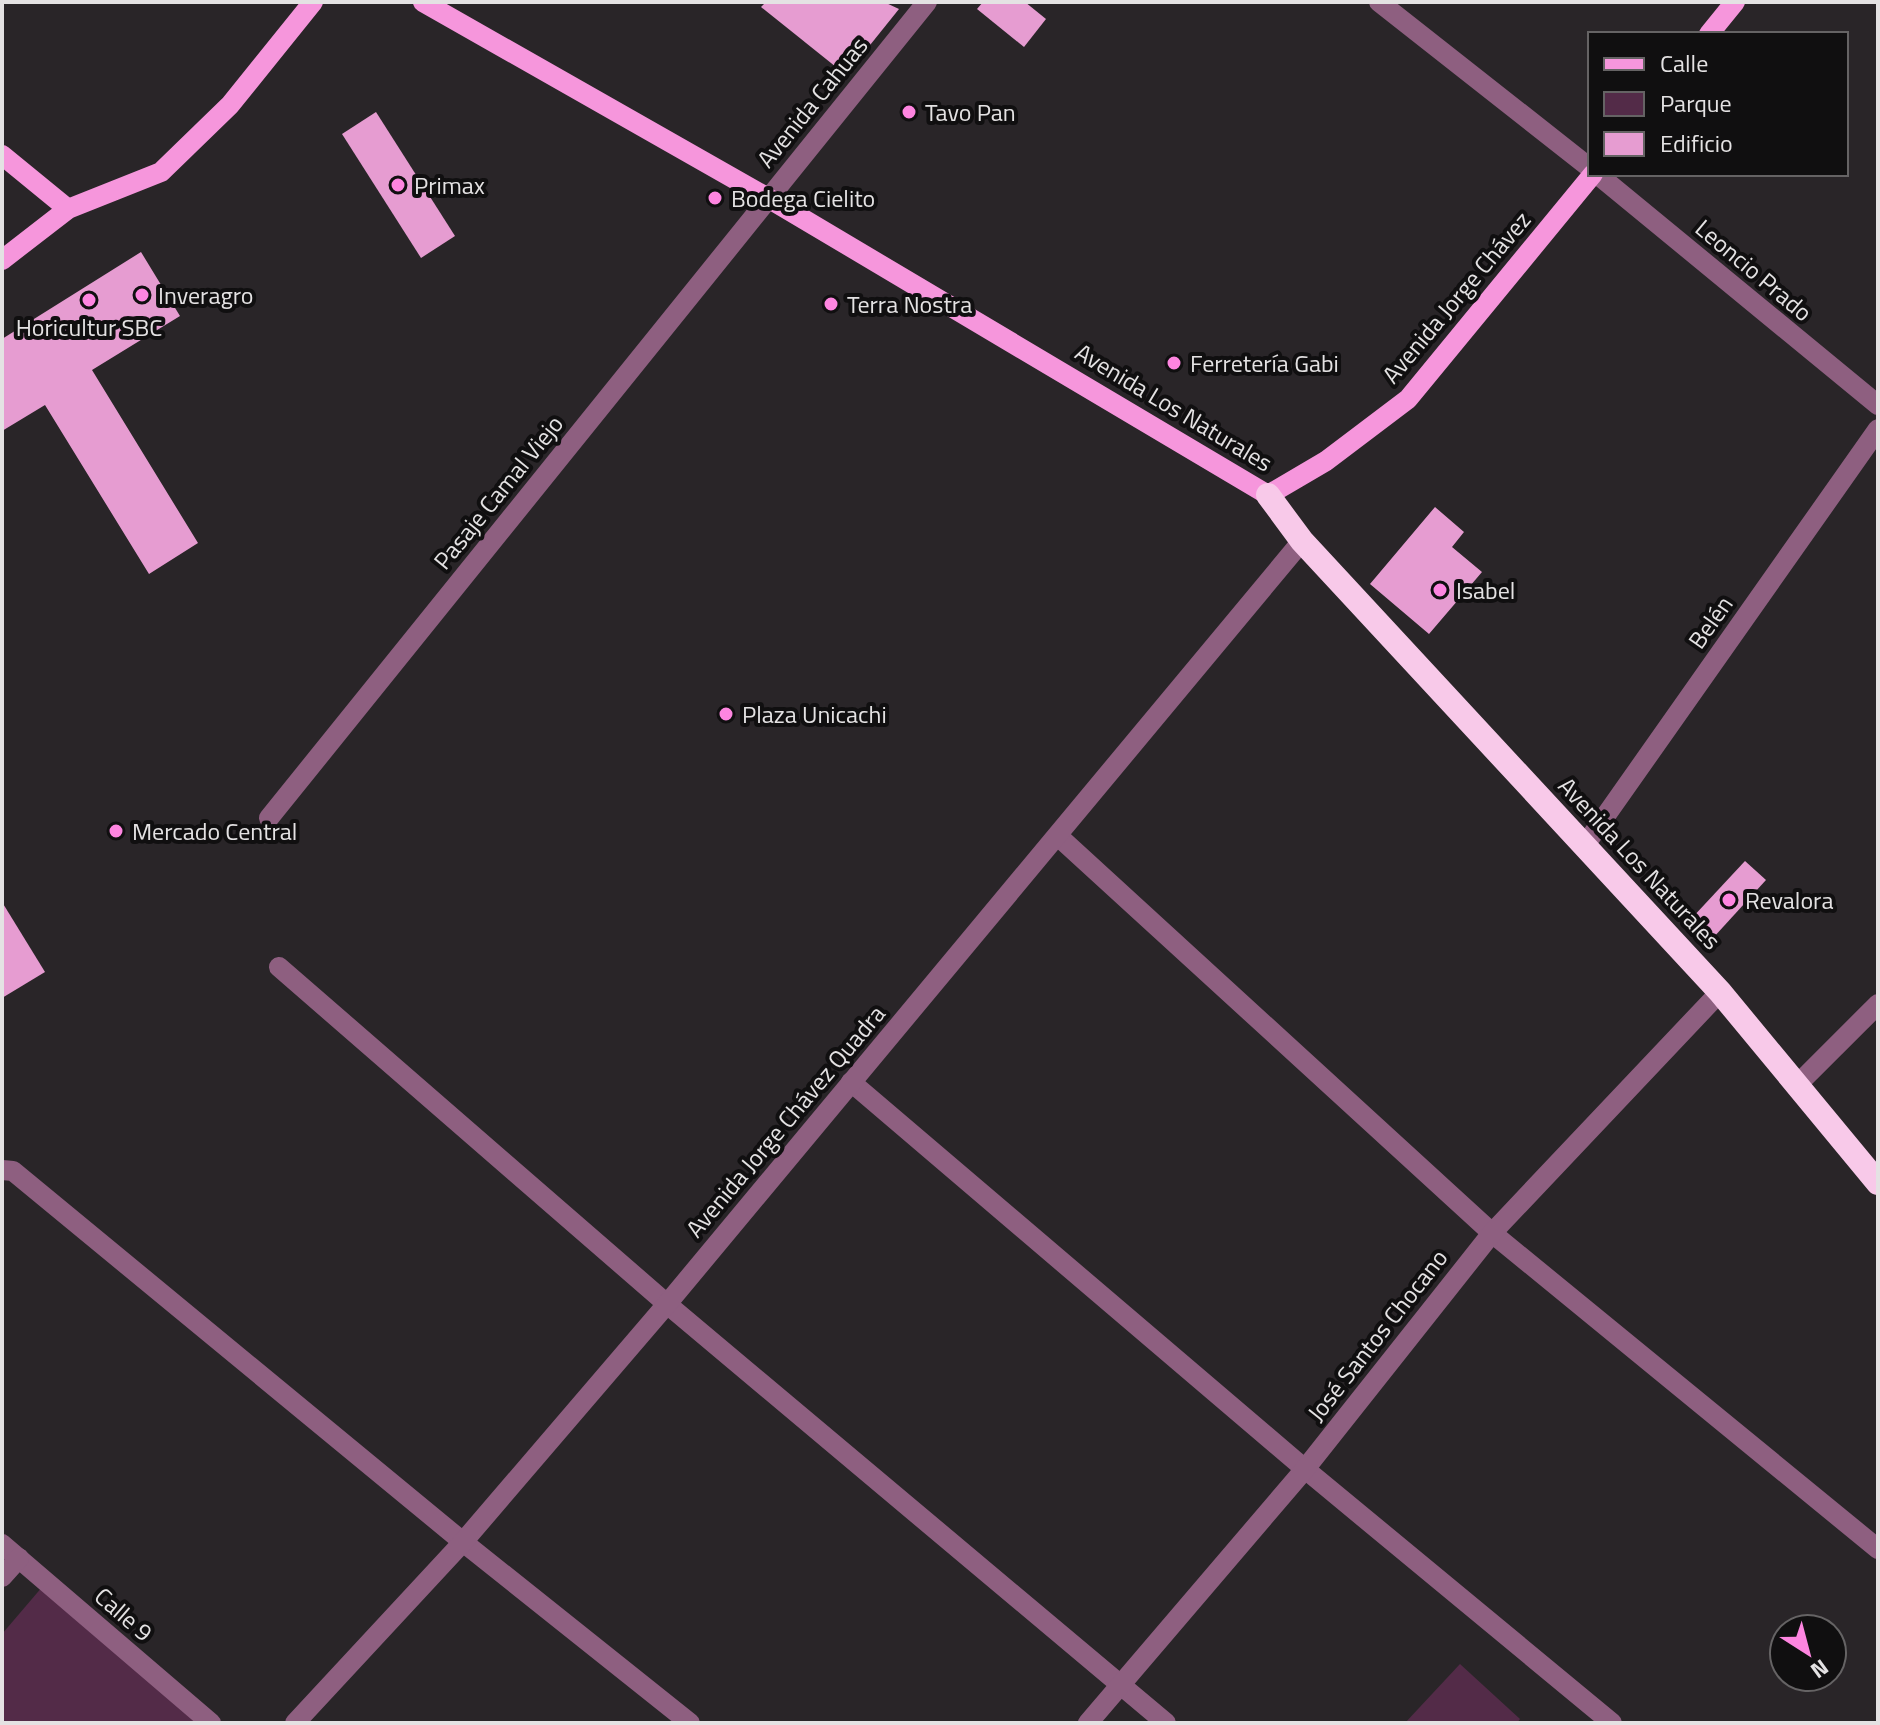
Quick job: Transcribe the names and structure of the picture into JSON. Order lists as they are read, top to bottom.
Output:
{
  "streets": {
    "highway": ["Avenida Los Naturales"],
    "main road": ["Avenida Jorge Chávez"],
    "street": [
      "Avenida Cahuas",
      "Leoncio Prado",
      "Pasaje Camal Viejo",
      "Belén",
      "Avenida Jorge Chávez Quadra",
      "José Santos Chocano",
      "Calle 9"
    ]
  },
  "crossings": [
    ["Avenida Cahuas", "Avenida Los Naturales"],
    ["Avenida Cahuas", "Pasaje Camal Viejo"],
    ["Avenida Jorge Chávez", "Avenida Los Naturales"],
    ["Avenida Los Naturales", "Pasaje Camal Viejo"],
    ["Avenida Los Naturales", "Belén"],
    ["Avenida Los Naturales", "Avenida Jorge Chávez Quadra"],
    ["Avenida Los Naturales", "José Santos Chocano"]
  ],
  "places": [
    "Tavo Pan",
    "Primax",
    "Bodega Cielito",
    "Inveragro",
    "Horicultur SBC",
    "Terra Nostra",
    "Ferretería Gabi",
    "Isabel",
    "Plaza Unicachi",
    "Mercado Central",
    "Revalora"
  ],
  "legend": ["Calle", "Parque", "Edificio"],
  "north": "bottom right"
}
